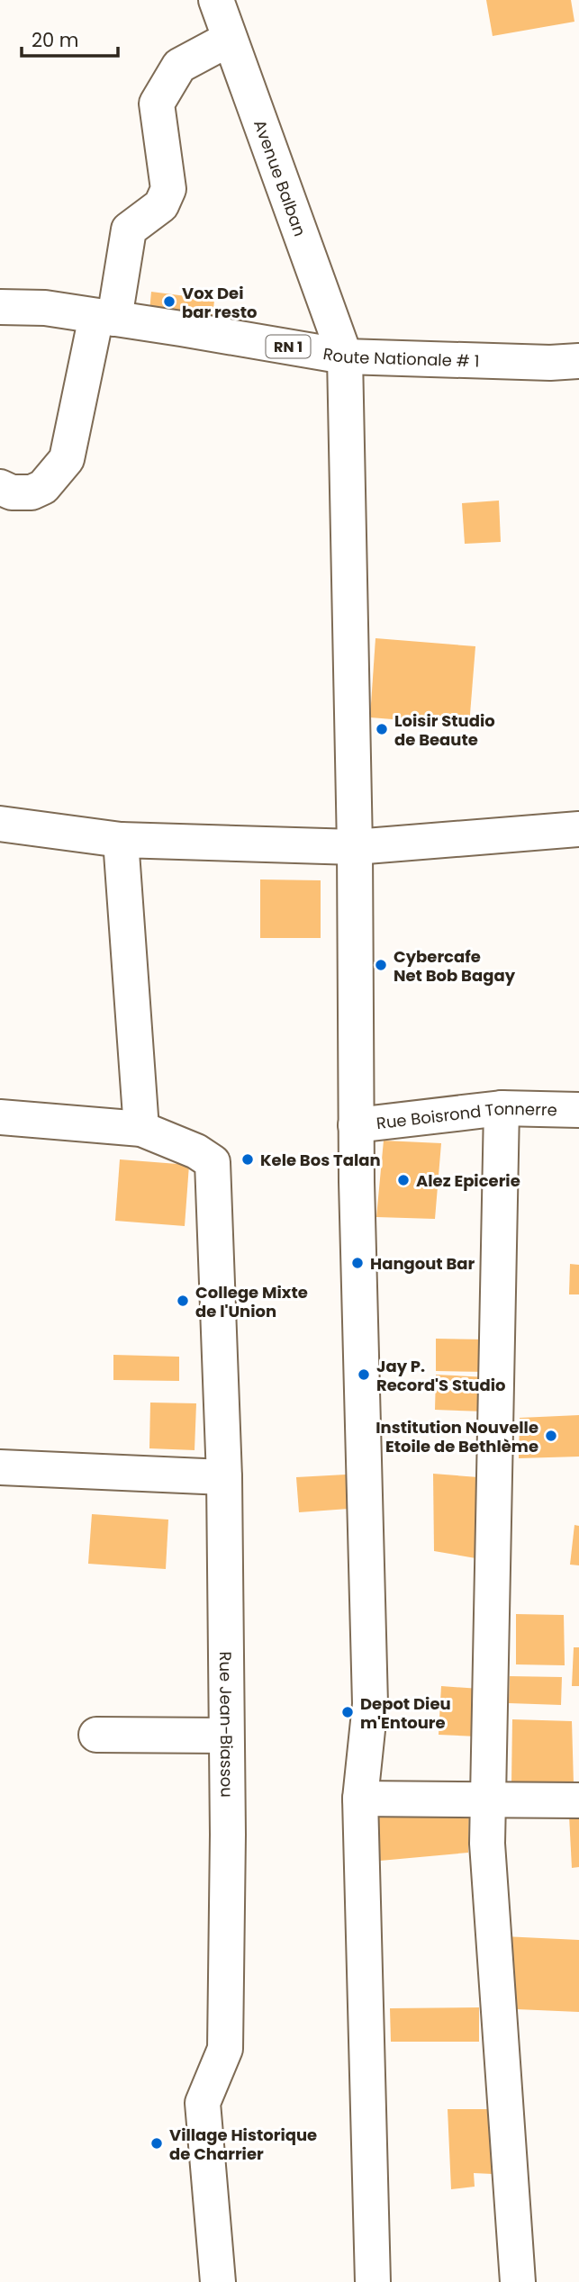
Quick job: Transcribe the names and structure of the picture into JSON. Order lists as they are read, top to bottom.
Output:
{
  "streets": {
    "street": [
      "Avenue Balban",
      "RN 1",
      "Route Nationale # 1",
      "Rue Boisrond Tonnerre",
      "Rue Jean-Biassou"
    ]
  },
  "crossings": [
    ["Avenue Balban", "Route Nationale # 1"],
    ["Avenue Balban", "Rue Boisrond Tonnerre"]
  ],
  "places": [
    "Vox Dei bar resto",
    "Loisir Studio de Beaute",
    "Cybercafe Net Bob Bagay",
    "Kele Bos Talan",
    "Alez Epicerie",
    "Hangout Bar",
    "College Mixte de l'Union",
    "Jay P. Record'S Studio",
    "Institution Nouvelle Etoile de Bethlème",
    "Depot Dieu m'Entoure",
    "Village Historique de Charrier"
  ],
  "scale_bar": "20 m"
}
